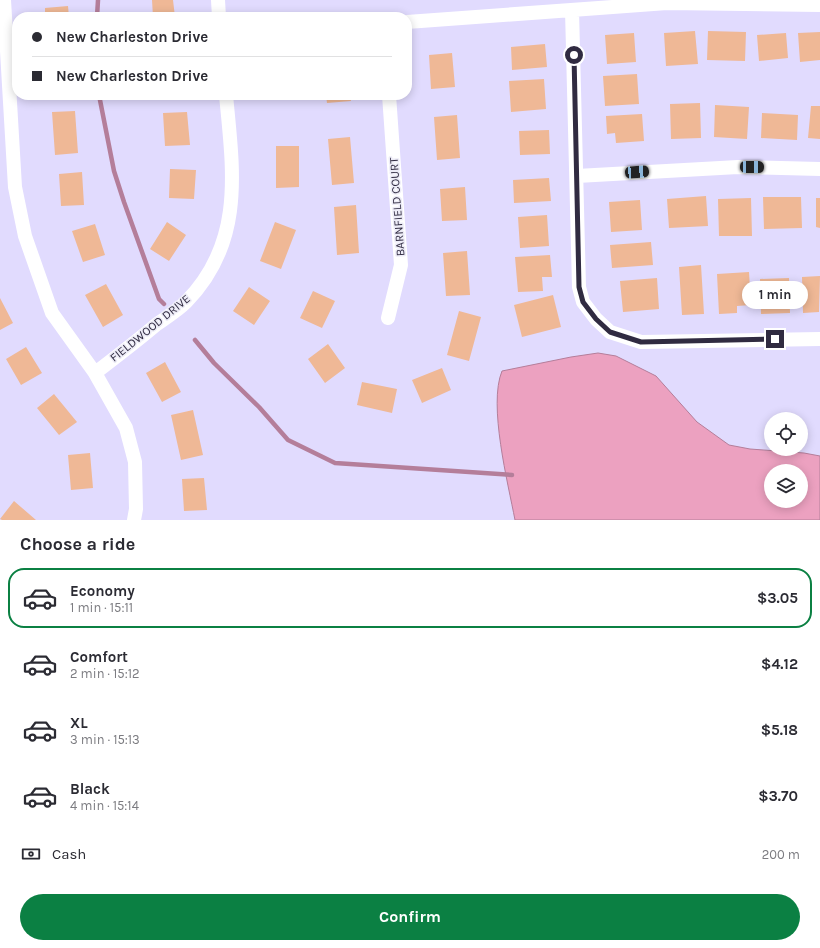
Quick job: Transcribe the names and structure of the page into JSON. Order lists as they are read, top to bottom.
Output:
{
  "streets": {
    "street": ["BARNFIELD COURT", "FIELDWOOD DRIVE"]
  },
  "page": {
    "banner": ["New Charleston Drive", "New Charleston Drive"],
    "bubble": "1 min",
    "heading": "Choose a ride",
    "list": [
      {
        "name": "Economy",
        "note": "1 min · 15:11",
        "value": "$3.05"
      },
      {
        "name": "Comfort",
        "note": "2 min · 15:12",
        "value": "$4.12"
      },
      {
        "name": "XL",
        "note": "3 min · 15:13",
        "value": "$5.18"
      },
      {
        "name": "Black",
        "note": "4 min · 15:14",
        "value": "$3.70"
      }
    ],
    "pay": ["Cash", "200 m"],
    "buttons": "Confirm"
  }
}
